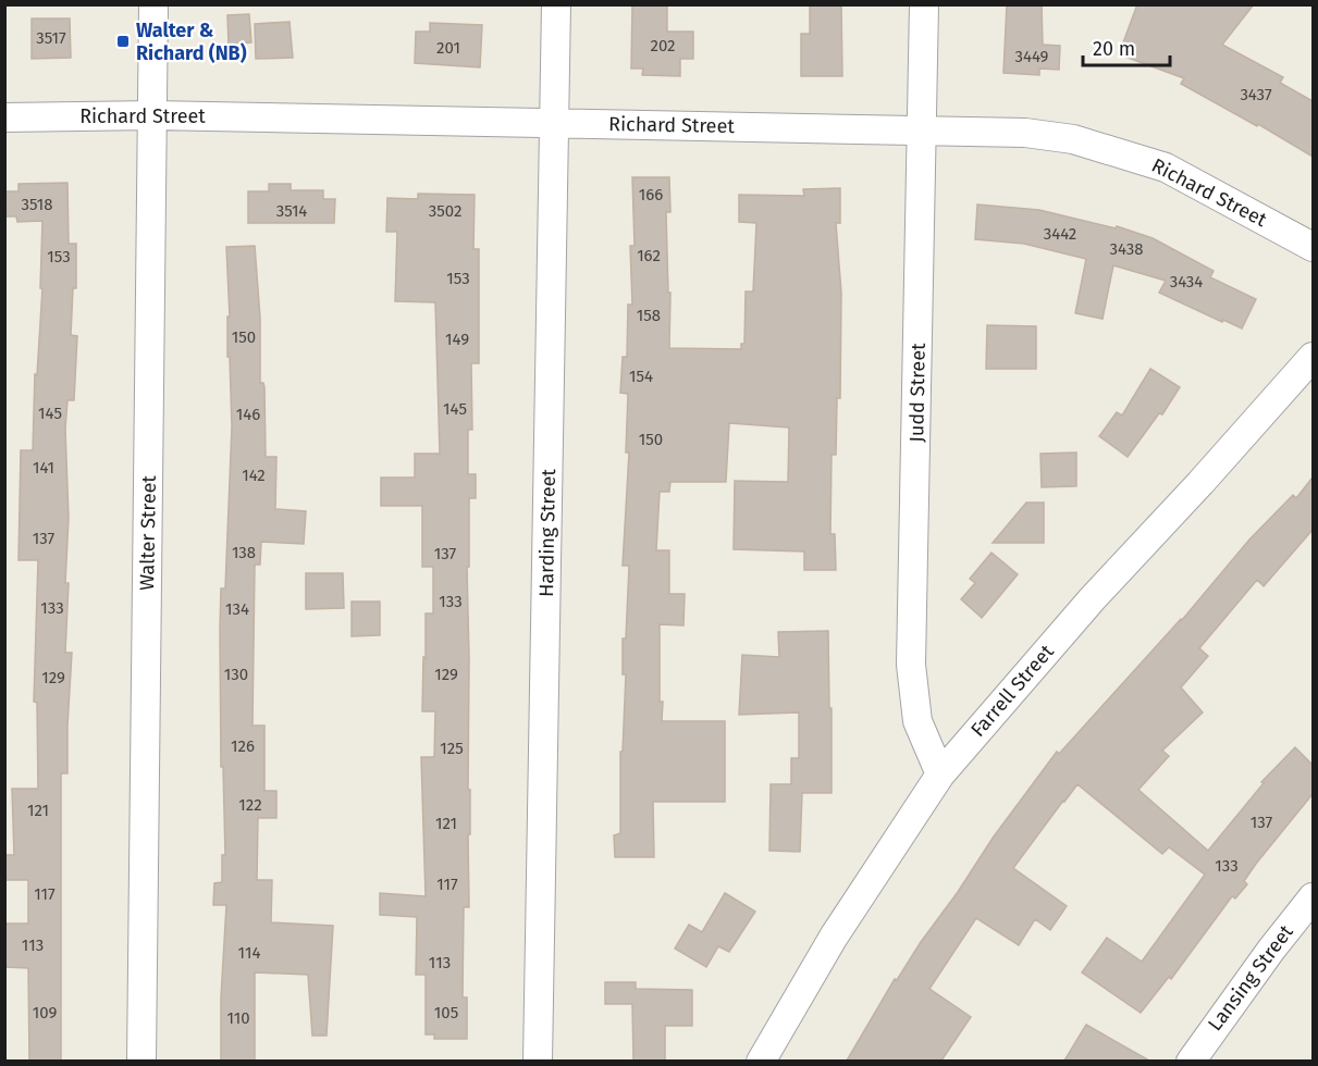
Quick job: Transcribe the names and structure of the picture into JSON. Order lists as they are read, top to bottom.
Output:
{
  "streets": {
    "street": [
      "Richard Street",
      "Judd Street",
      "Walter Street",
      "Harding Street",
      "Farrell Street",
      "Lansing Street"
    ]
  },
  "crossings": [
    ["Richard Street", "Judd Street"],
    ["Richard Street", "Walter Street"],
    ["Richard Street", "Harding Street"],
    ["Judd Street", "Farrell Street"]
  ],
  "places": {
    "transit": ["Walter & Richard (NB)"]
  },
  "house_numbers": [
    "3517",
    "202",
    "201",
    "3449",
    "3437",
    "166",
    "3518",
    "3514",
    "3502",
    "3442",
    "3438",
    "162",
    "153",
    "153",
    "3434",
    "158",
    "150",
    "149",
    "154",
    "145",
    "145",
    "146",
    "150",
    "141",
    "142",
    "137",
    "138",
    "137",
    "133",
    "133",
    "134",
    "130",
    "129",
    "129",
    "126",
    "125",
    "122",
    "121",
    "137",
    "121",
    "133",
    "117",
    "117",
    "113",
    "114",
    "113",
    "109",
    "105",
    "110"
  ],
  "scale_bar": "20 m"
}
